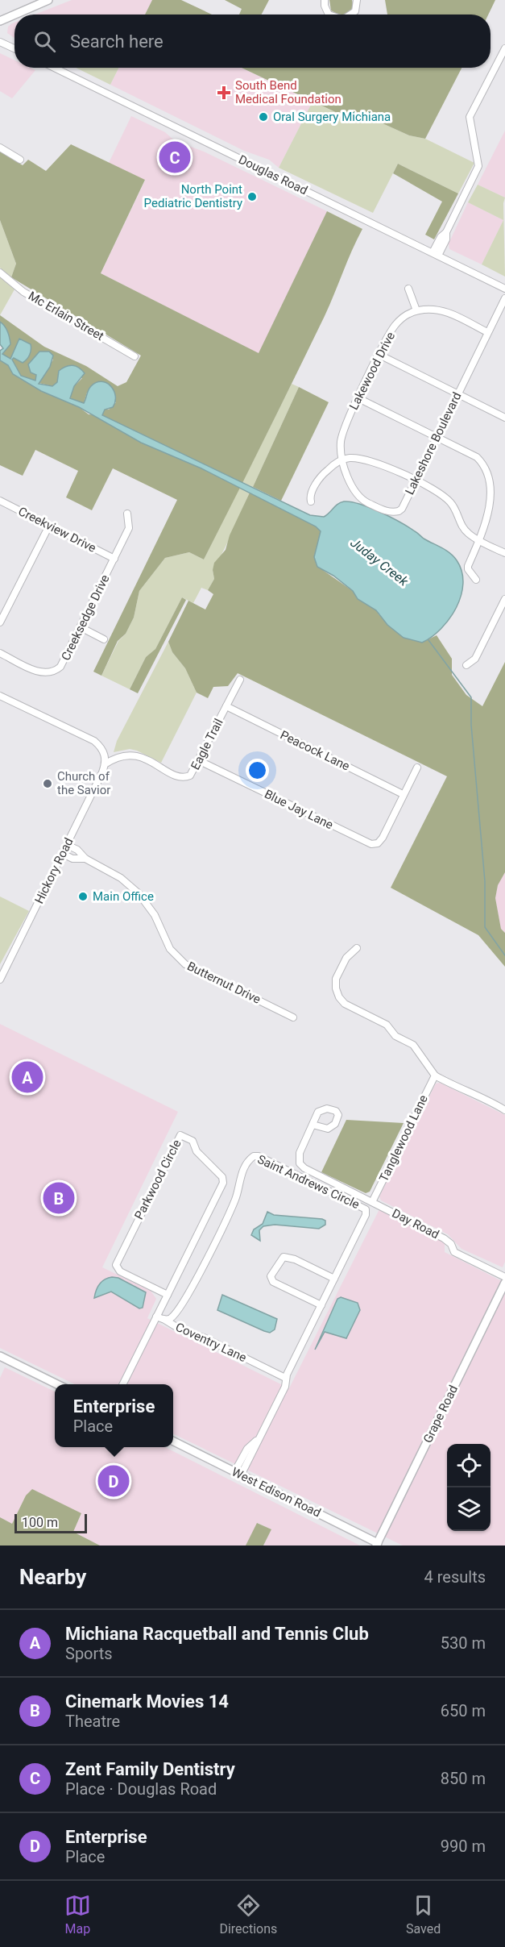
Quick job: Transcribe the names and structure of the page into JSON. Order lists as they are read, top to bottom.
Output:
{
  "streets": {
    "main road": ["Grape Road", "West Edison Road"],
    "street": [
      "Douglas Road",
      "Mc Erlain Street",
      "Lakewood Drive",
      "Lakeshore Boulevard",
      "Creekview Drive",
      "Creeksedge Drive",
      "Eagle Trail",
      "Peacock Lane",
      "Blue Jay Lane",
      "Hickory Road",
      "Butternut Drive",
      "Tanglewood Lane",
      "Parkwood Circle",
      "Saint Andrews Circle",
      "Day Road",
      "Coventry Lane"
    ]
  },
  "crossings": [
    ["Lakewood Drive", "Lakeshore Boulevard"],
    ["Creekview Drive", "Creeksedge Drive"],
    ["Eagle Trail", "Peacock Lane"],
    ["Eagle Trail", "Blue Jay Lane"],
    ["Eagle Trail", "Hickory Road"],
    ["Peacock Lane", "Blue Jay Lane"],
    ["Hickory Road", "Butternut Drive"],
    ["Tanglewood Lane", "Day Road"],
    ["Parkwood Circle", "Saint Andrews Circle"],
    ["Parkwood Circle", "Coventry Lane"],
    ["Saint Andrews Circle", "Coventry Lane"],
    ["Saint Andrews Circle", "West Edison Road"],
    ["Grape Road", "West Edison Road"]
  ],
  "water": ["Juday Creek"],
  "places": {
    "health": ["South Bend Medical Foundation"],
    "other": [
      "Oral Surgery Michiana",
      "North Point Pediatric Dentistry",
      "Church of the Savior",
      "Main Office"
    ]
  },
  "scale_bar": "100 m",
  "page": {
    "search": "Search here",
    "pins": [
      "C",
      "A",
      "B",
      "D"
    ],
    "popup": ["Enterprise", "Place"],
    "scale": "100 m",
    "heading": ["Nearby", "4 results"],
    "list": [
      {
        "mark": "A",
        "name": "Michiana Racquetball and Tennis Club",
        "note": "Sports",
        "value": "530 m"
      },
      {
        "mark": "B",
        "name": "Cinemark Movies 14",
        "note": "Theatre",
        "value": "650 m"
      },
      {
        "mark": "C",
        "name": "Zent Family Dentistry",
        "note": "Place · Douglas Road",
        "value": "850 m"
      },
      {
        "mark": "D",
        "name": "Enterprise",
        "note": "Place",
        "value": "990 m"
      }
    ],
    "nav": ["Map", "Directions", "Saved"]
  }
}
